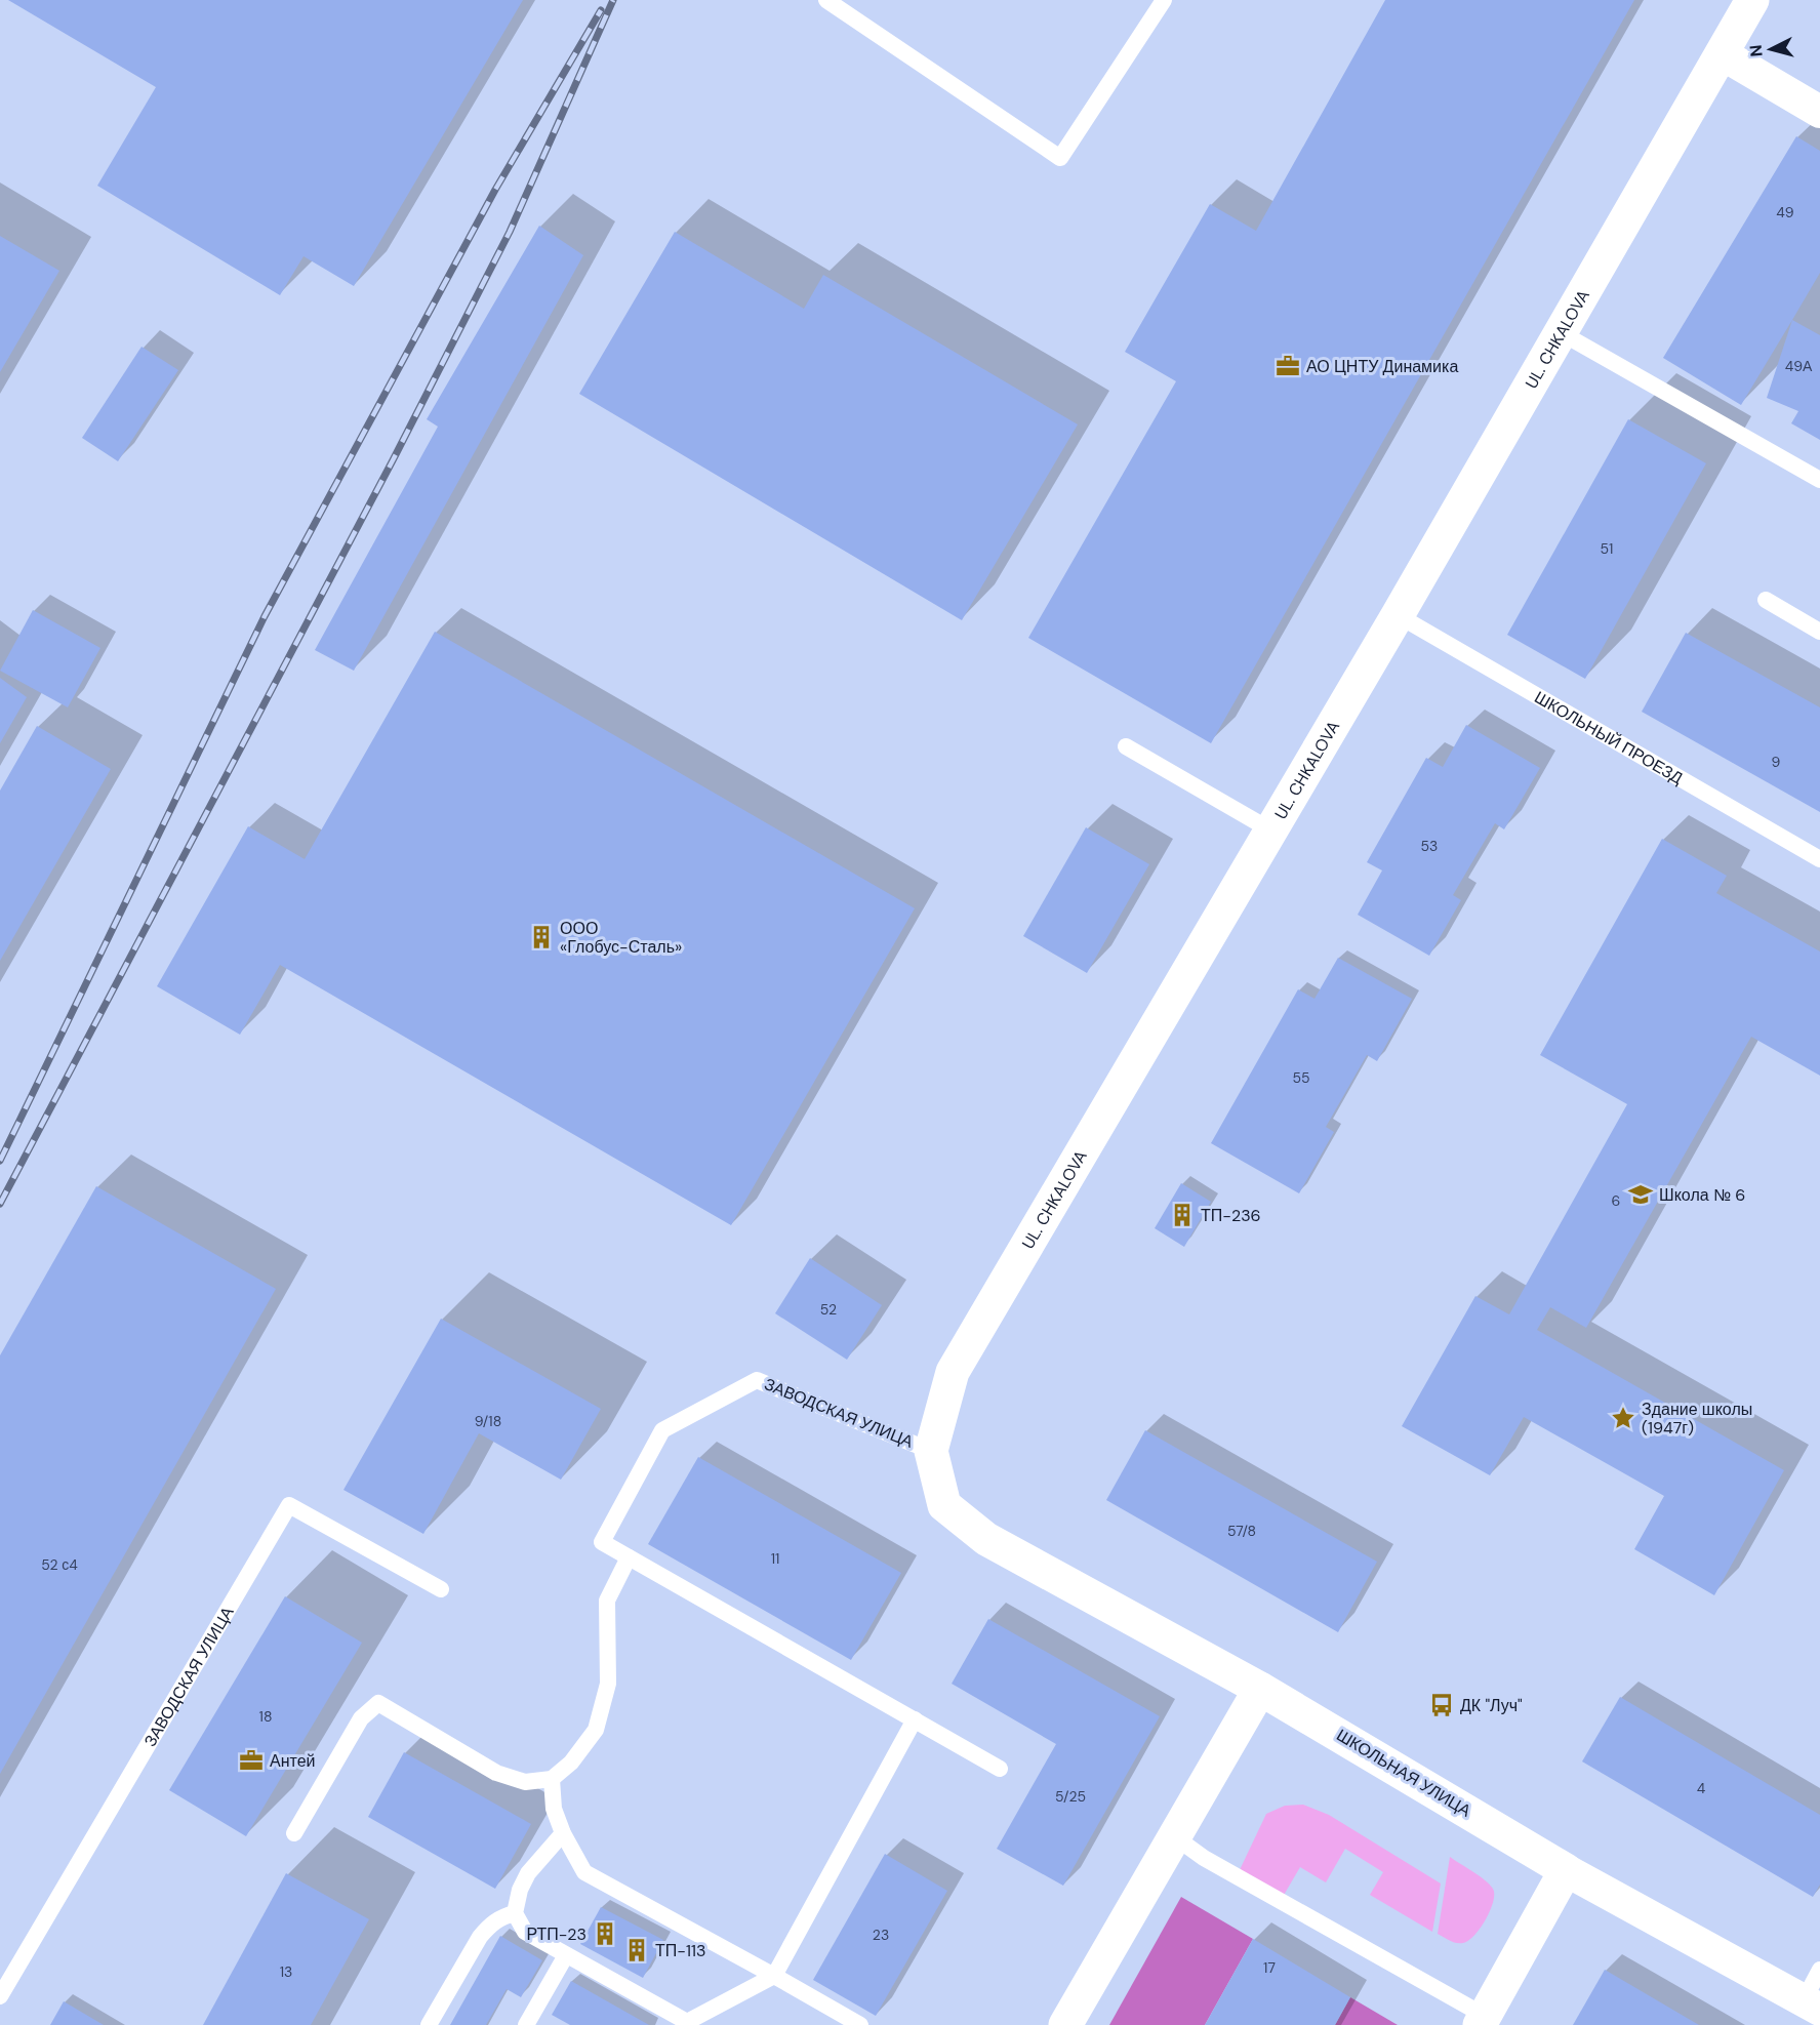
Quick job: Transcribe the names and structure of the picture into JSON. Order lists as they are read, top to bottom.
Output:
{
  "streets": {
    "street": ["UL. CHKALOVA", "ШКОЛЬНАЯ УЛИЦА"],
    "lane": ["ШКОЛЬНЫЙ ПРОЕЗД", "ЗАВОДСКАЯ УЛИЦА"]
  },
  "crossings": [
    ["UL. CHKALOVA", "ШКОЛЬНЫЙ ПРОЕЗД"],
    ["UL. CHKALOVA", "ЗАВОДСКАЯ УЛИЦА"],
    ["UL. CHKALOVA", "ШКОЛЬНАЯ УЛИЦА"]
  ],
  "places": {
    "office": ["АО ЦНТУ Динамика", "Антей"],
    "building": [
      "ООО «Глобус-Сталь»",
      "ТП-236",
      "РТП-23",
      "ТП-113"
    ],
    "school or university": ["Школа № 6"],
    "place": ["Здание школы (1947г)"],
    "bus stop": ["ДК \"Луч\""]
  },
  "house_numbers": [
    "49",
    "49А",
    "51",
    "9",
    "53",
    "55",
    "6",
    "52",
    "9/18",
    "57/8",
    "11",
    "52 с4",
    "18",
    "4",
    "5/25",
    "23",
    "17",
    "13"
  ],
  "north": "left"
}
